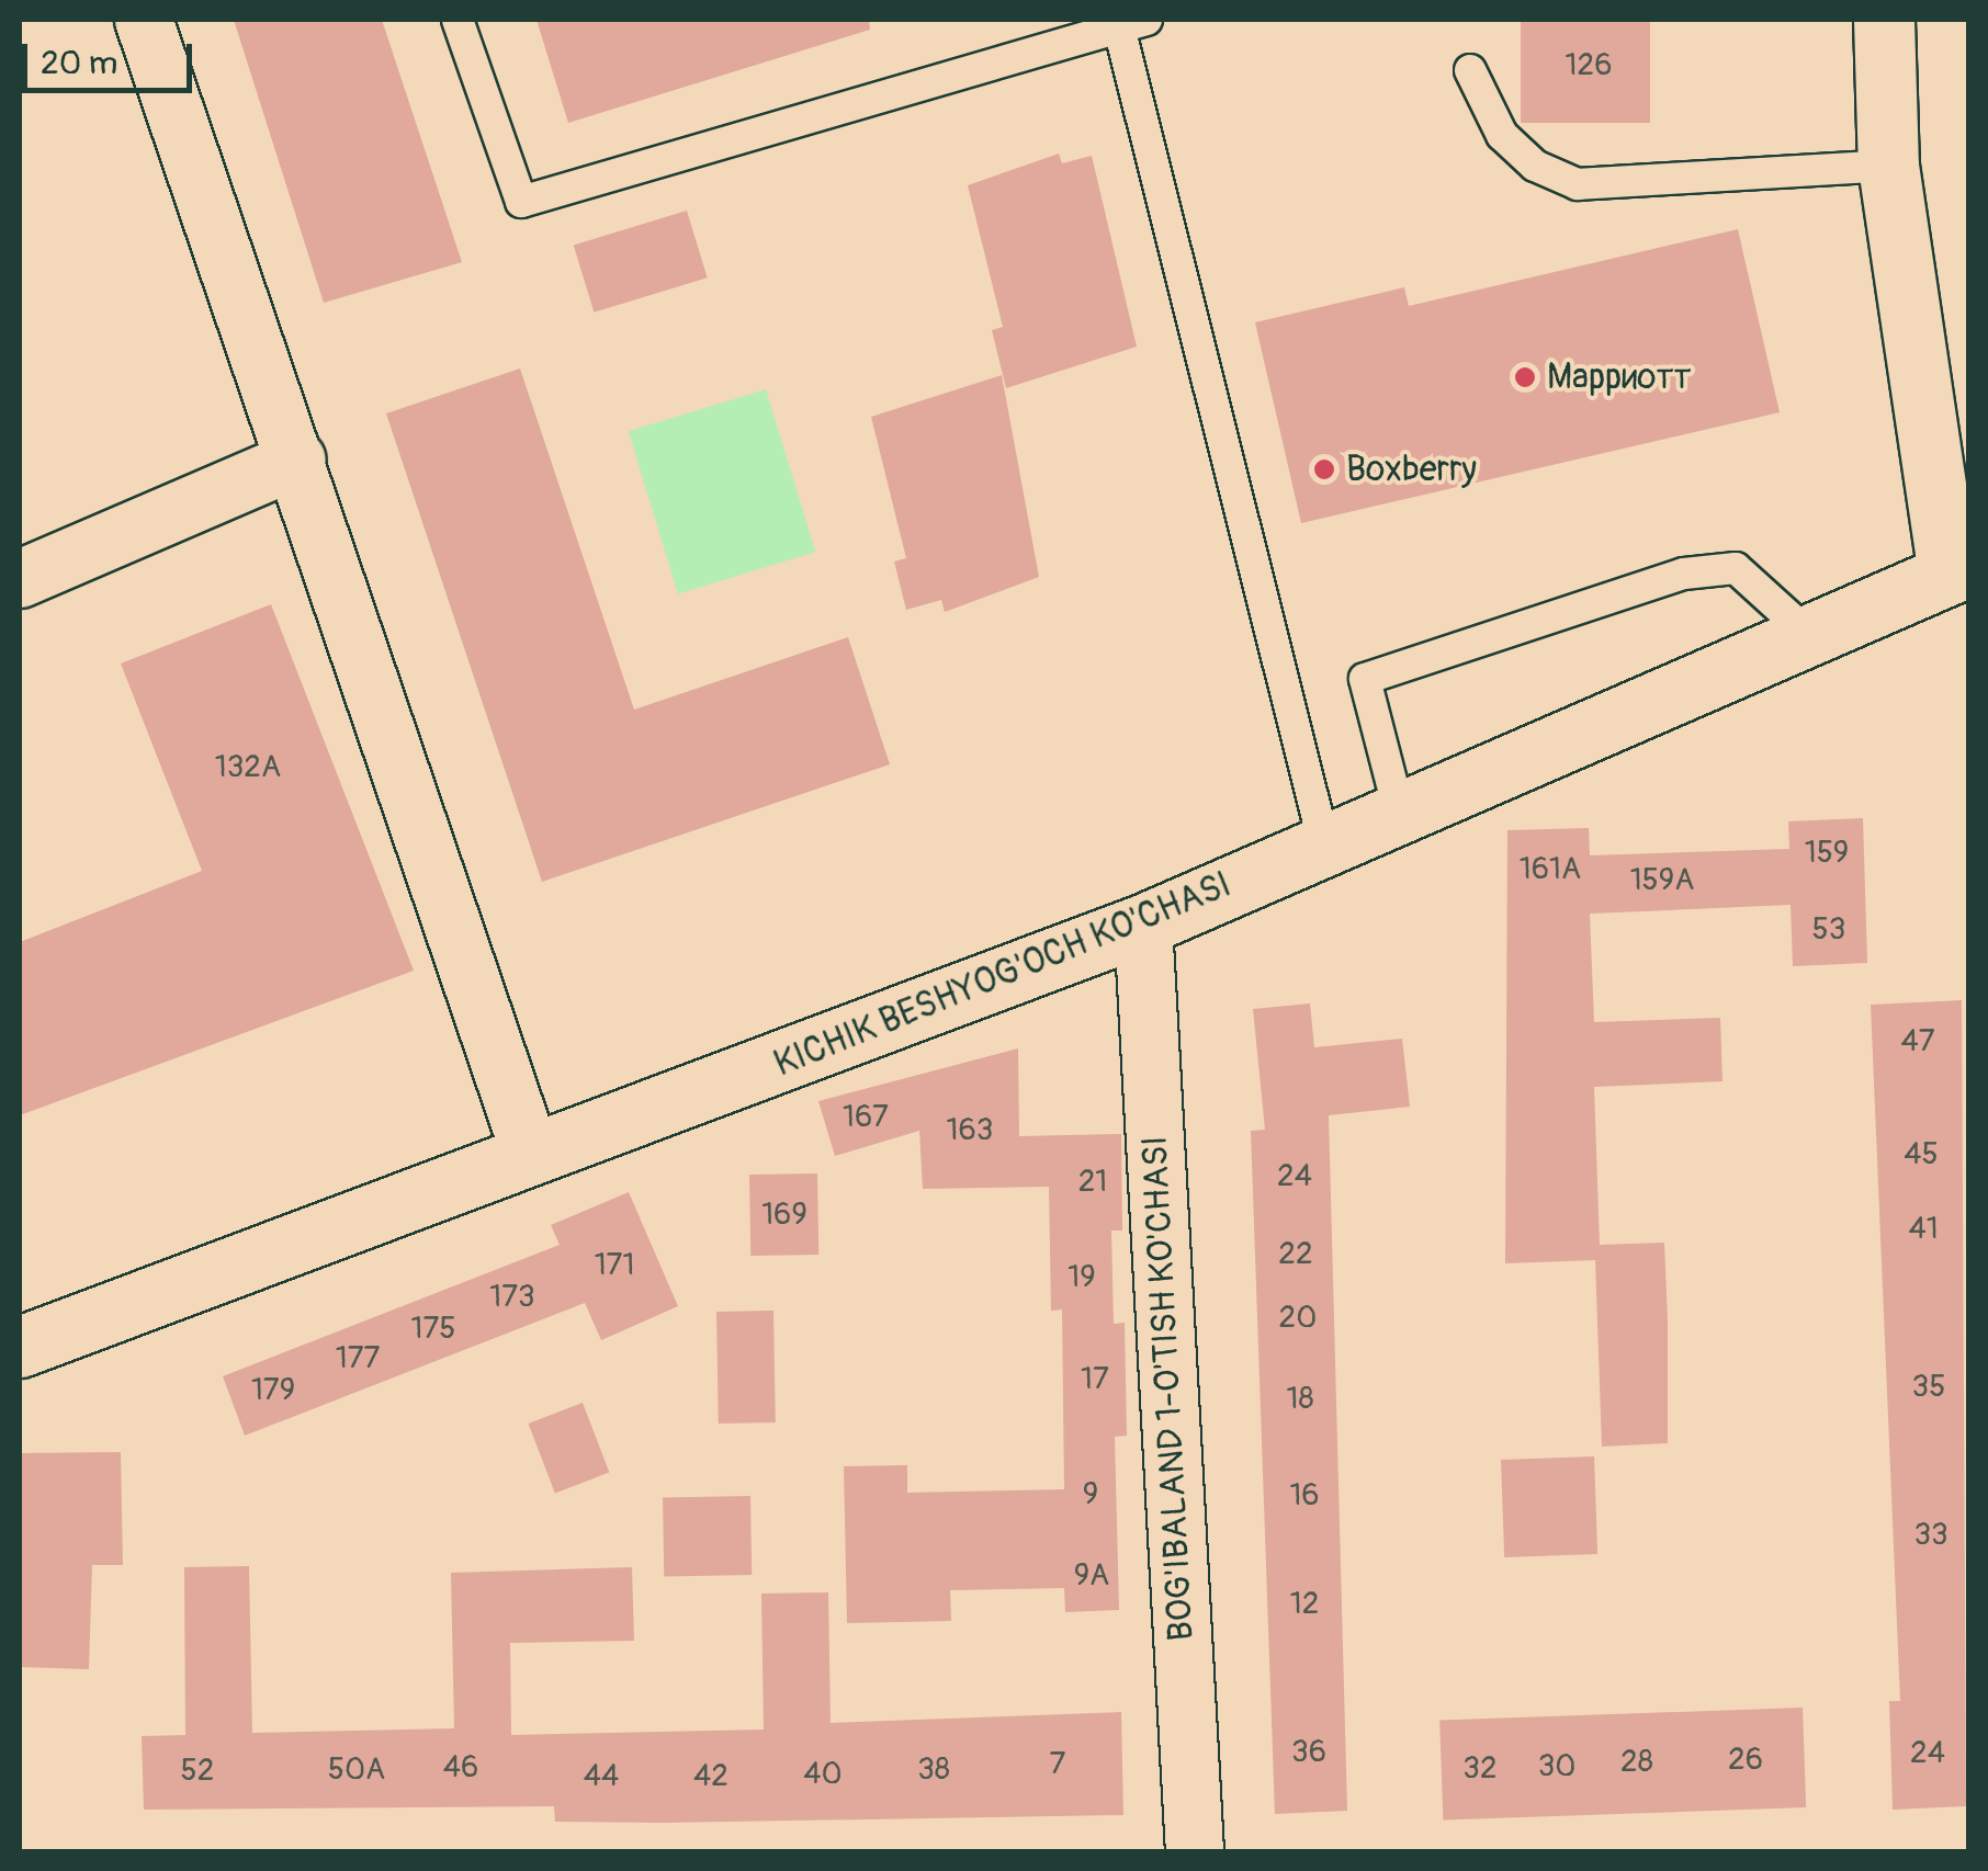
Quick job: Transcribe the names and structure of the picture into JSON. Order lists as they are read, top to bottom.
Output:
{
  "streets": {
    "street": ["KICHIK BESHYOG'OCH KO'CHASI", "BOG'IBALAND 1-O'TISH KO'CHASI"]
  },
  "crossings": [
    ["KICHIK BESHYOG'OCH KO'CHASI", "BOG'IBALAND 1-O'TISH KO'CHASI"]
  ],
  "places": ["Марриотт", "Boxberry"],
  "house_numbers": [
    "126",
    "132A",
    "159",
    "161A",
    "159A",
    "53",
    "47",
    "167",
    "163",
    "45",
    "24",
    "21",
    "169",
    "41",
    "22",
    "171",
    "19",
    "173",
    "20",
    "175",
    "177",
    "17",
    "35",
    "179",
    "18",
    "9",
    "16",
    "33",
    "9A",
    "12",
    "36",
    "24",
    "26",
    "28",
    "7",
    "30",
    "46",
    "32",
    "50A",
    "38",
    "52",
    "40",
    "44",
    "42"
  ],
  "scale_bar": "20 m"
}
